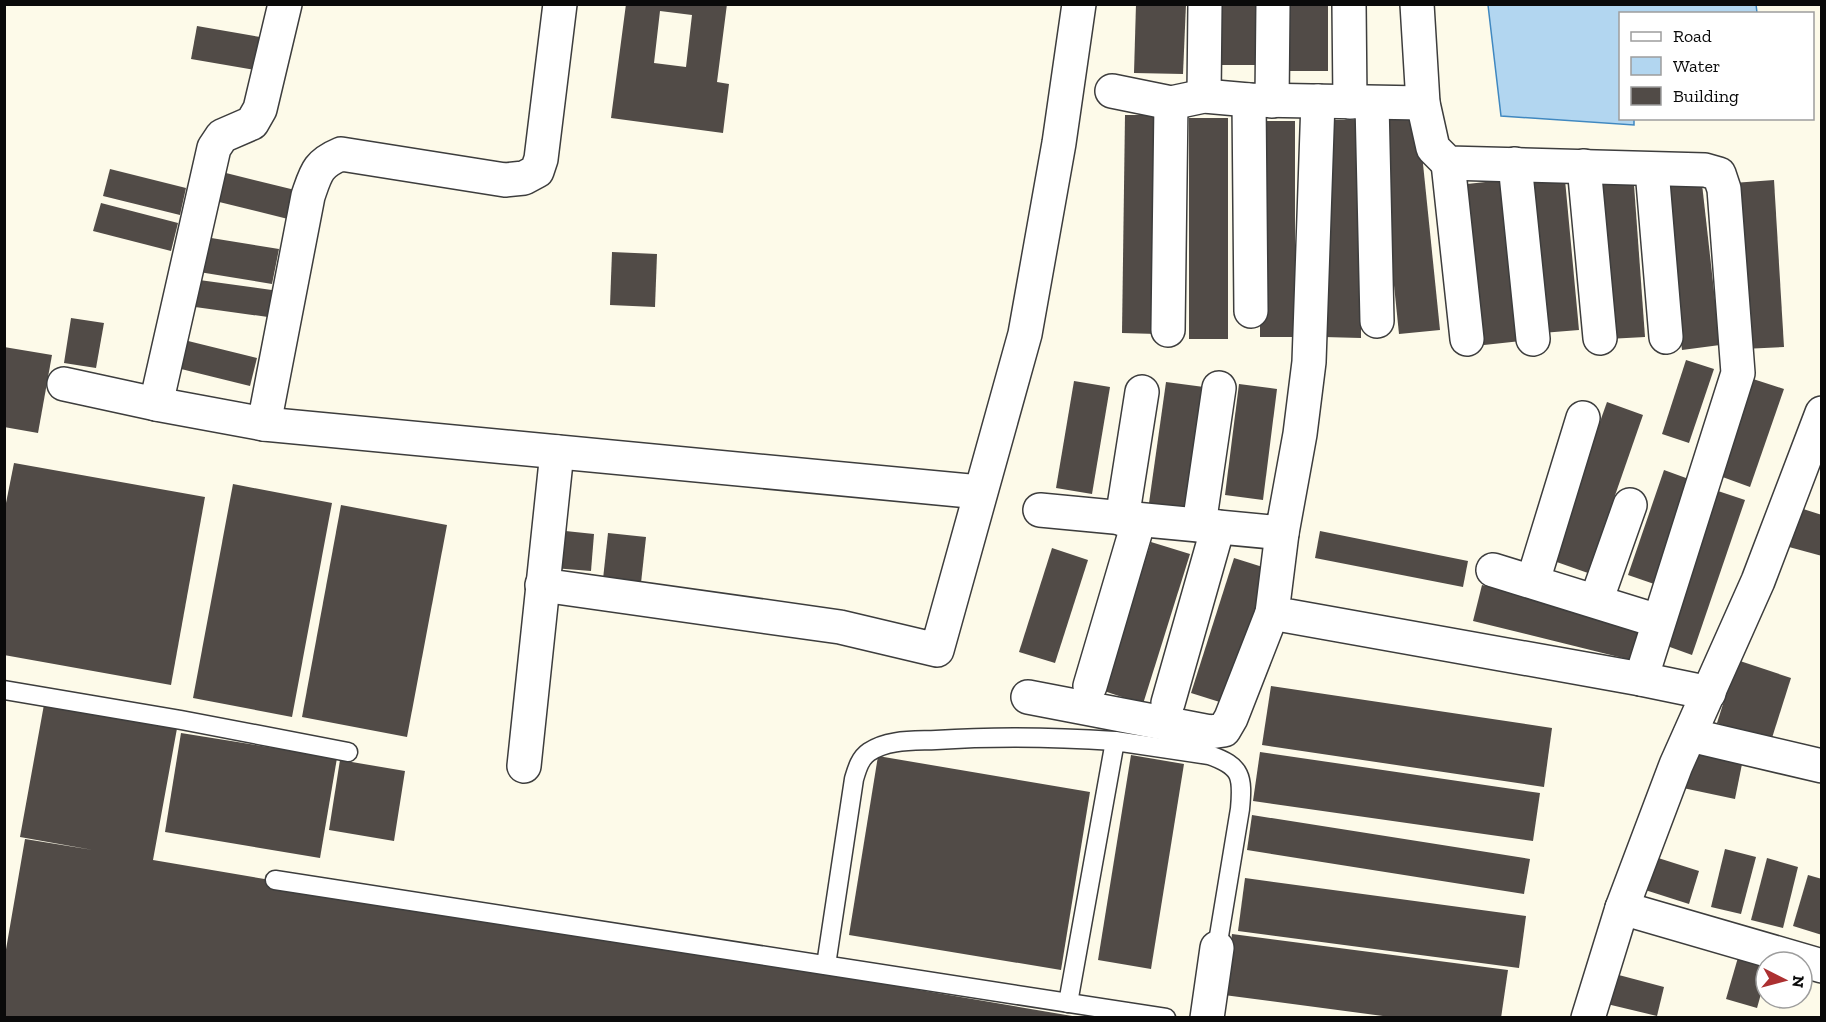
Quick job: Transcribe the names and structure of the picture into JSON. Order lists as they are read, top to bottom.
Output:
{
  "legend": ["Road", "Water", "Building"],
  "north": "right"
}
